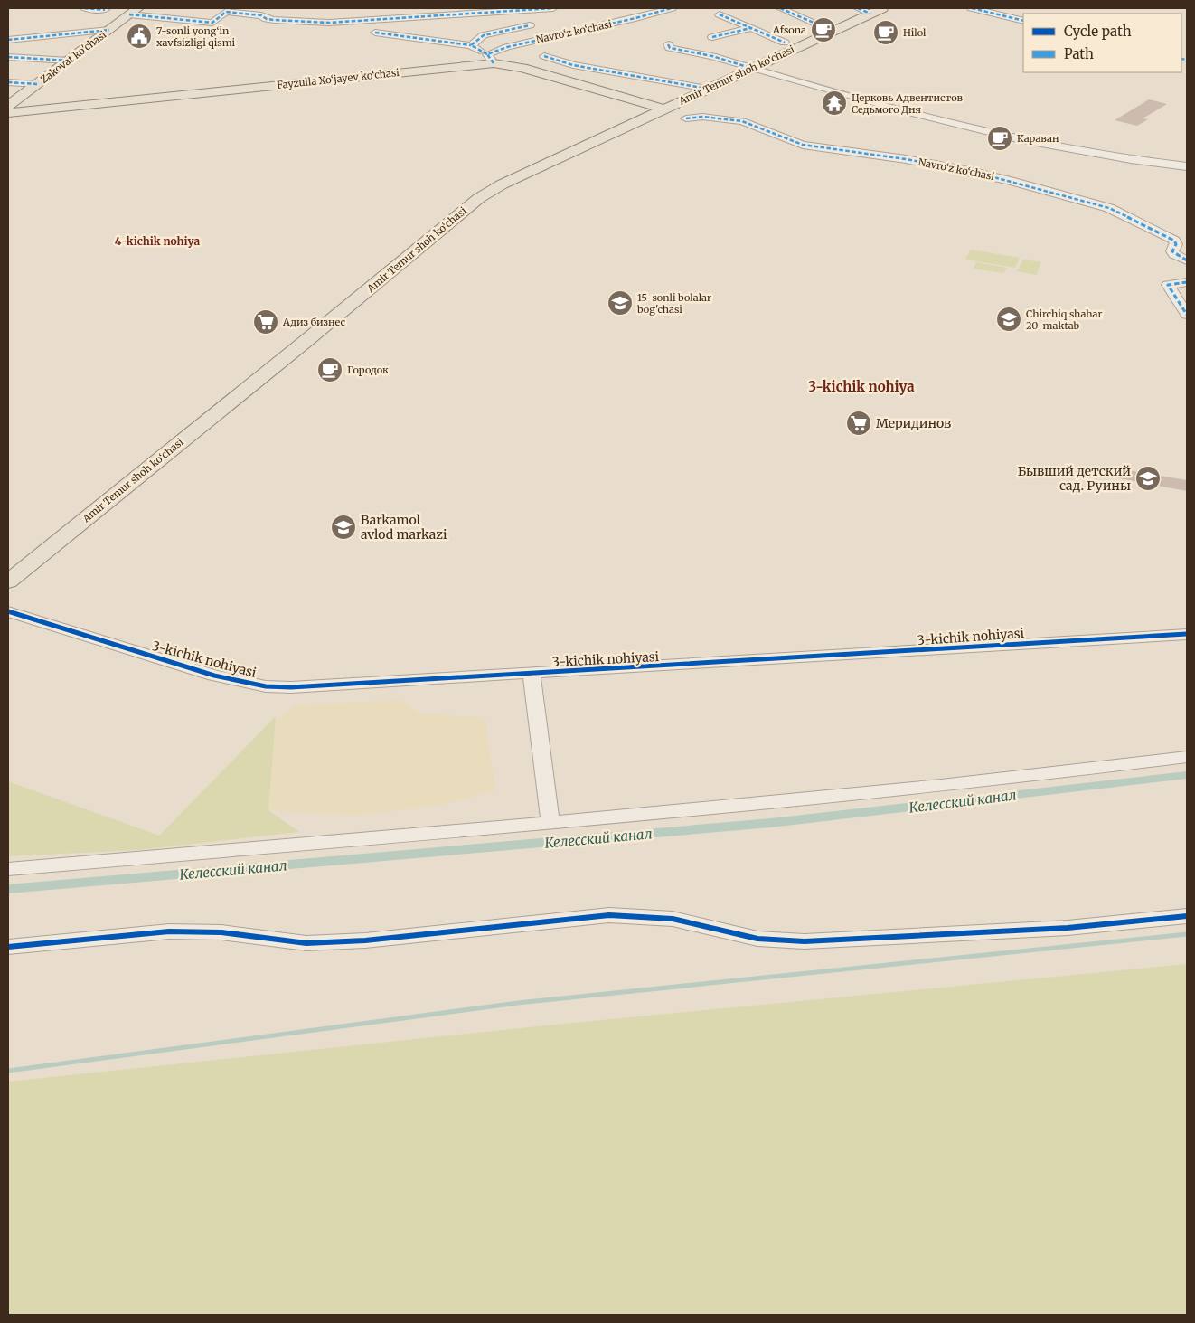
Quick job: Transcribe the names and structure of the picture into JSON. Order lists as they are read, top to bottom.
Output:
{
  "streets": {
    "main road": ["Zakovat ko'chasi", "Amir Temur shoh ko‘chasi", "Fayzulla Xo‘jayev ko‘chasi"],
    "street": ["Navro‘z ko‘chasi", "3-kichik nohiyasi"]
  },
  "crossings": [
    ["Navro‘z ko‘chasi", "Fayzulla Xo‘jayev ko‘chasi"],
    ["Zakovat ko'chasi", "Fayzulla Xo‘jayev ko‘chasi"],
    ["Amir Temur shoh ko‘chasi", "Fayzulla Xo‘jayev ko‘chasi"]
  ],
  "districts": ["4-kichik nohiya", "3-kichik nohiya"],
  "water": ["Келесский канал"],
  "places": {
    "cafe": [
      "Afsona",
      "Hilol",
      "Караван",
      "Городок"
    ],
    "public building": ["7-sonli yong‘in xavfsizligi qismi"],
    "temple": ["Церковь Адвентистов Седьмого Дня"],
    "school or university": [
      "15-sonli bolalar bog'chasi",
      "Chirchiq shahar 20-maktab",
      "Бывший детский сад. Руины",
      "Barkamol avlod markazi"
    ],
    "supermarket": ["Адиз бизнес", "Меридинов"]
  },
  "legend": ["Cycle path", "Path"]
}
